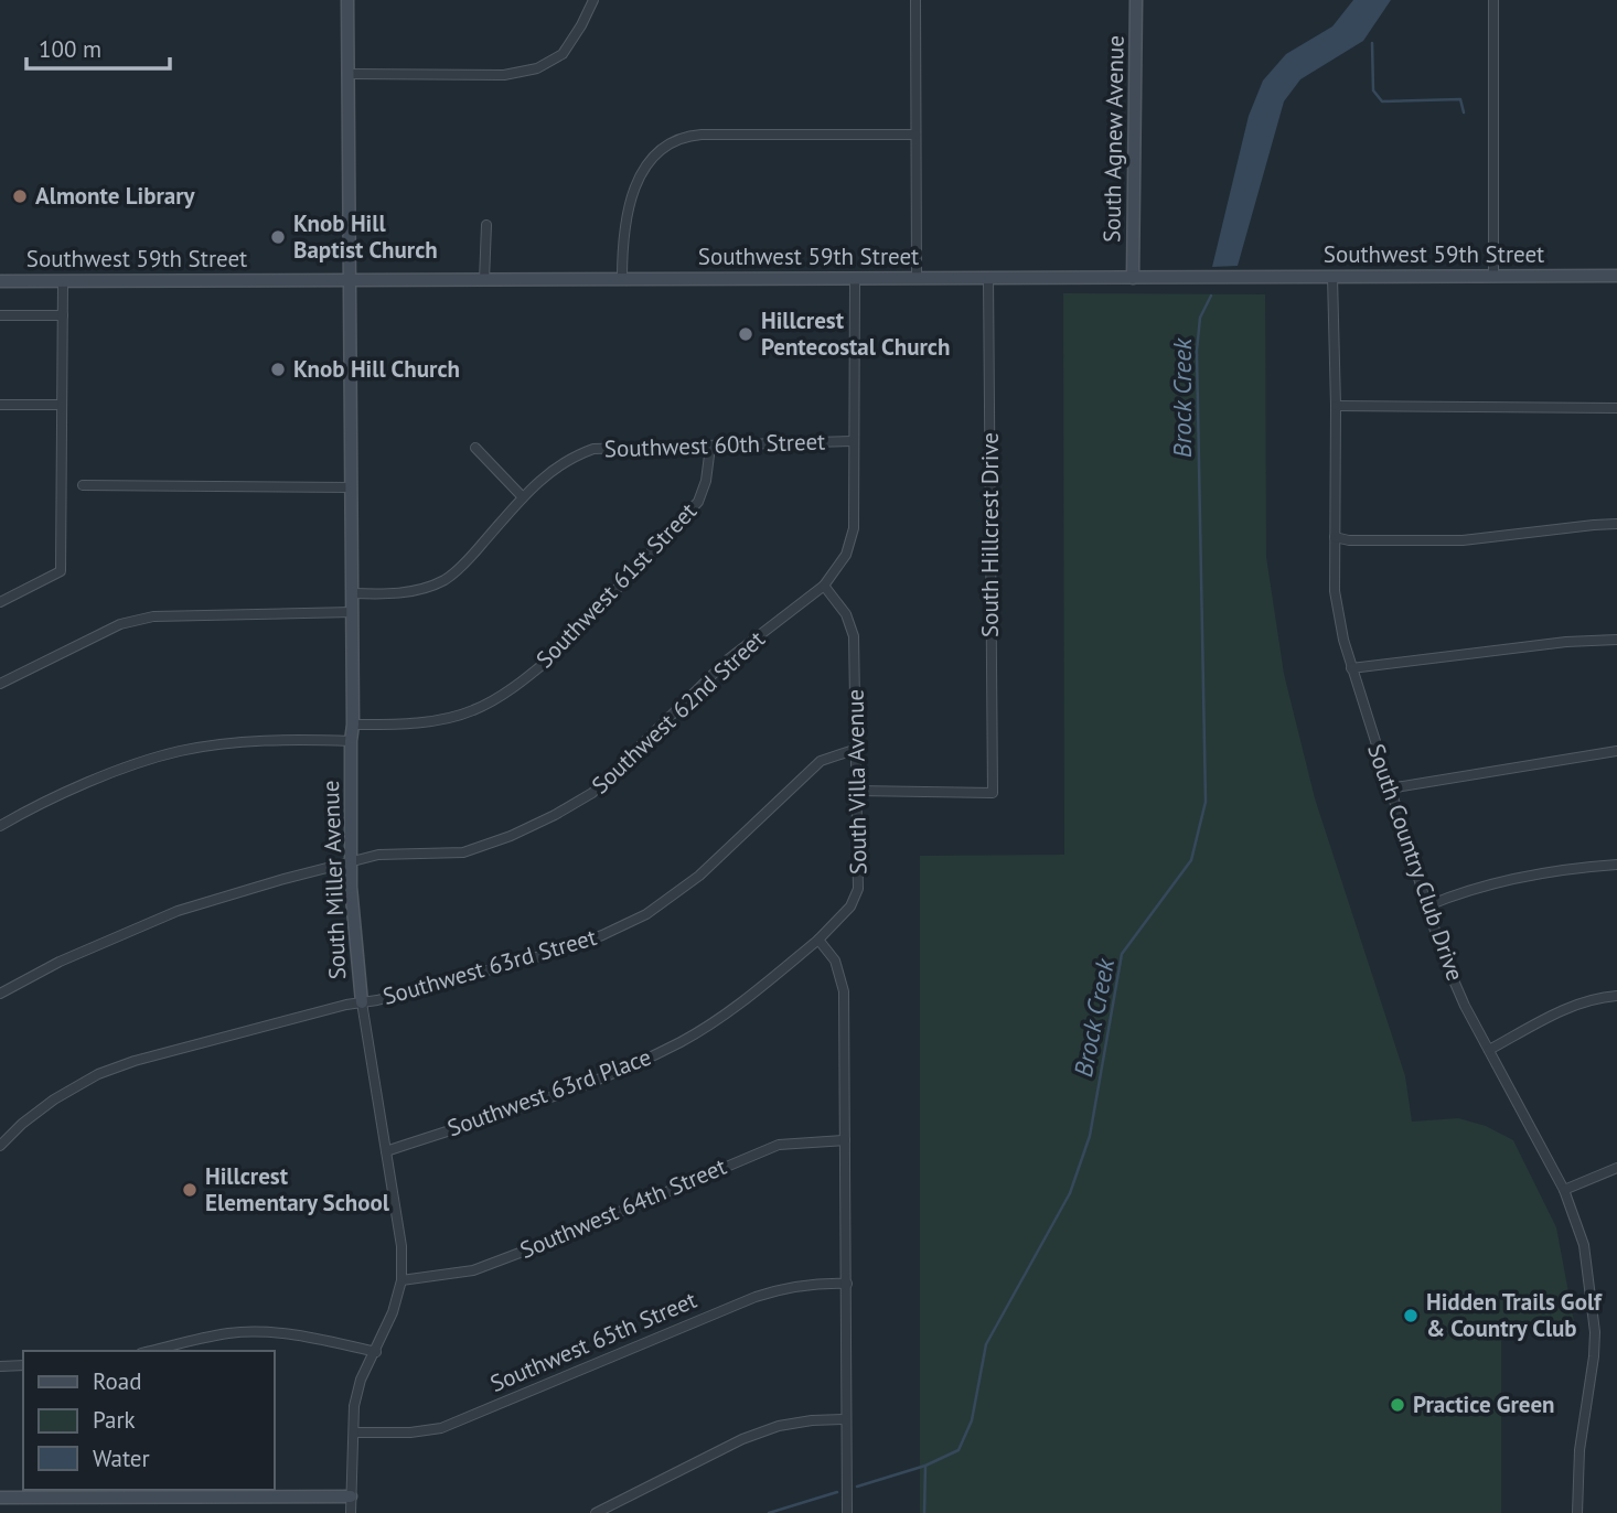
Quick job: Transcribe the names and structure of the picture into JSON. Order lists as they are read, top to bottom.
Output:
{
  "streets": {
    "street": [
      "South Agnew Avenue",
      "Southwest 59th Street",
      "Southwest 60th Street",
      "South Hillcrest Drive",
      "Southwest 61st Street",
      "Southwest 62nd Street",
      "South Villa Avenue",
      "South Country Club Drive",
      "South Miller Avenue",
      "Southwest 63rd Street",
      "Southwest 63rd Place",
      "Southwest 64th Street",
      "Southwest 65th Street"
    ]
  },
  "crossings": [
    ["South Agnew Avenue", "Southwest 59th Street"],
    ["Southwest 59th Street", "South Hillcrest Drive"],
    ["Southwest 59th Street", "South Country Club Drive"],
    ["Southwest 59th Street", "South Miller Avenue"],
    ["Southwest 60th Street", "Southwest 61st Street"],
    ["Southwest 60th Street", "South Miller Avenue"],
    ["South Hillcrest Drive", "South Villa Avenue"],
    ["Southwest 61st Street", "South Miller Avenue"],
    ["Southwest 62nd Street", "South Villa Avenue"],
    ["Southwest 62nd Street", "South Miller Avenue"],
    ["South Villa Avenue", "Southwest 63rd Street"],
    ["South Villa Avenue", "Southwest 63rd Place"],
    ["South Miller Avenue", "Southwest 63rd Street"],
    ["South Miller Avenue", "Southwest 63rd Place"],
    ["South Miller Avenue", "Southwest 64th Street"],
    ["South Miller Avenue", "Southwest 65th Street"]
  ],
  "water": ["Brock Creek"],
  "places": [
    "Almonte Library",
    "Knob Hill Baptist Church",
    "Hillcrest Pentecostal Church",
    "Knob Hill Church",
    "Hillcrest Elementary School",
    "Hidden Trails Golf & Country Club",
    "Practice Green"
  ],
  "legend": ["Road", "Park", "Water"],
  "scale_bar": "100 m"
}
